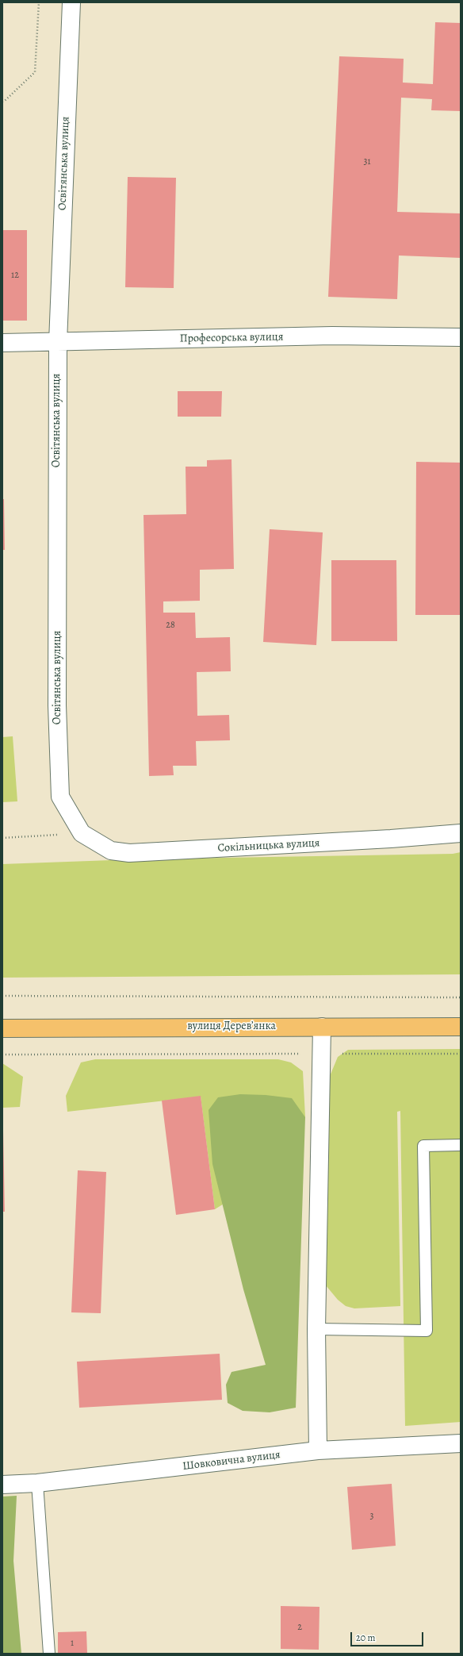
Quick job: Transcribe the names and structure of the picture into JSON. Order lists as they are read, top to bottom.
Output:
{
  "streets": {
    "main road": ["вулиця Дерев’янка"],
    "street": [
      "Освітянська вулиця",
      "Професорська вулиця",
      "Сокільницька вулиця",
      "Шовковична вулиця"
    ]
  },
  "crossings": [
    ["Освітянська вулиця", "Професорська вулиця"],
    ["Освітянська вулиця", "Сокільницька вулиця"]
  ],
  "house_numbers": [
    "31",
    "12",
    "28",
    "3",
    "2",
    "1"
  ],
  "scale_bar": "20 m"
}
